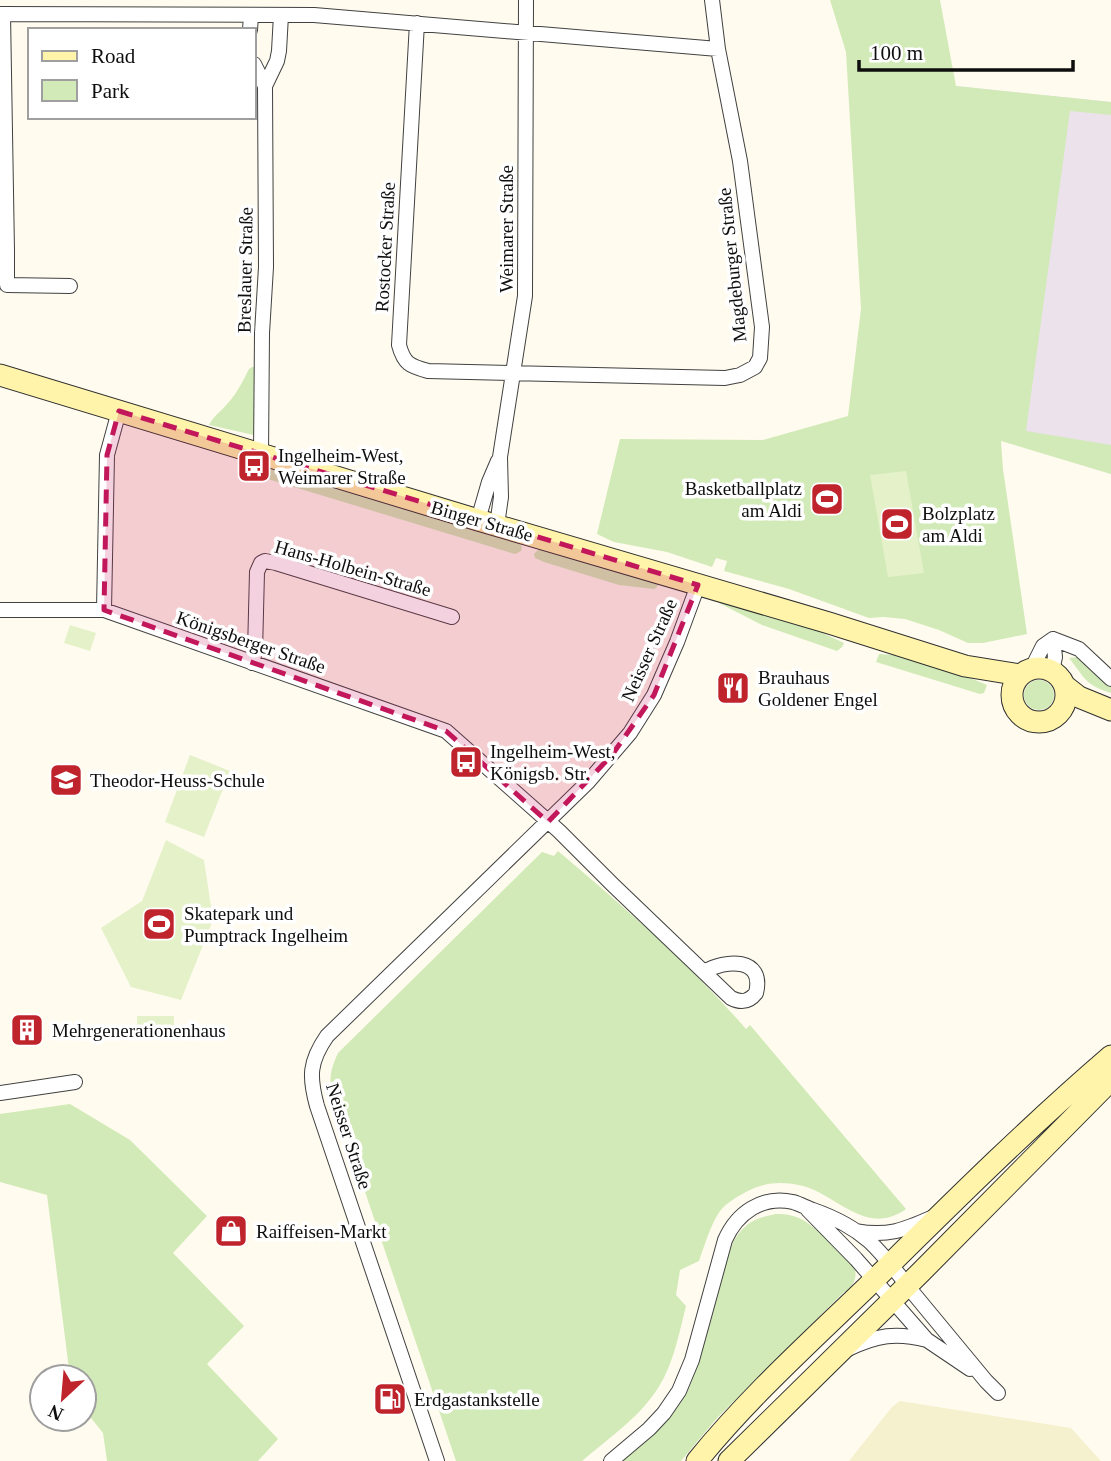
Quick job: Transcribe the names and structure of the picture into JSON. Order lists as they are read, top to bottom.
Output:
{
  "streets": {
    "main road": ["Binger Straße"],
    "street": [
      "Weimarer Straße",
      "Rostocker Straße",
      "Magdeburger Straße",
      "Breslauer Straße",
      "Hans-Holbein-Straße",
      "Königsberger Straße",
      "Neisser Straße"
    ]
  },
  "crossings": [
    ["Weimarer Straße", "Rostocker Straße"],
    ["Weimarer Straße", "Magdeburger Straße"],
    ["Weimarer Straße", "Binger Straße"],
    ["Rostocker Straße", "Magdeburger Straße"],
    ["Breslauer Straße", "Binger Straße"],
    ["Binger Straße", "Neisser Straße"],
    ["Hans-Holbein-Straße", "Königsberger Straße"],
    ["Königsberger Straße", "Neisser Straße"]
  ],
  "places": {
    "bus stop": ["Ingelheim-West, Weimarer Straße", "Ingelheim-West, Königsb. Str."],
    "sports": ["Basketballplatz am Aldi", "Bolzplatz am Aldi", "Skatepark und Pumptrack Ingelheim"],
    "restaurant": ["Brauhaus Goldener Engel"],
    "school or university": ["Theodor-Heuss-Schule"],
    "building": ["Mehrgenerationenhaus"],
    "shop": ["Raiffeisen-Markt"],
    "fuel station": ["Erdgastankstelle"]
  },
  "legend": ["Road", "Park"],
  "scale_bar": "100 m",
  "north": "bottom left"
}
